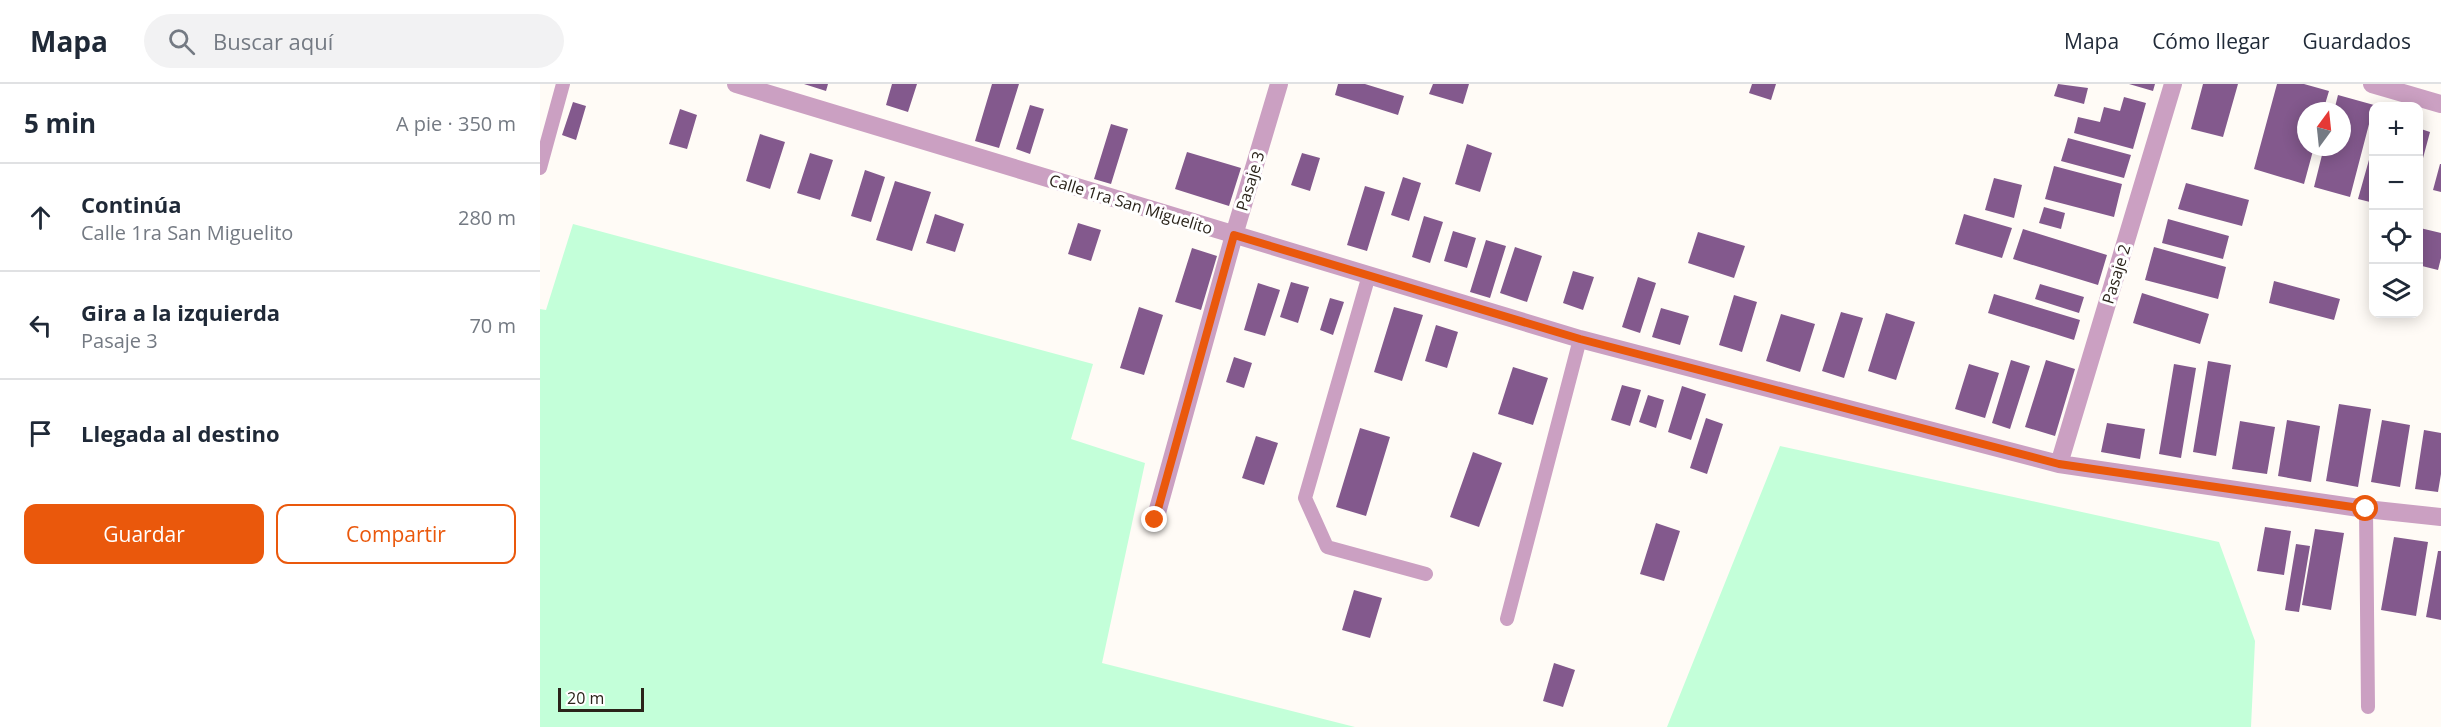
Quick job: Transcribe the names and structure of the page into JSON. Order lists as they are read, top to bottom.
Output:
{
  "streets": {
    "street": ["Pasaje 3", "Calle 1ra San Miguelito", "Pasaje 2"]
  },
  "crossings": [
    ["Pasaje 3", "Calle 1ra San Miguelito"],
    ["Calle 1ra San Miguelito", "Pasaje 2"]
  ],
  "scale_bar": "20 m",
  "north": "top",
  "page": {
    "header": "Mapa",
    "search": "Buscar aquí",
    "nav": ["Mapa", "Cómo llegar", "Guardados"],
    "heading": ["5 min", "A pie · 350 m"],
    "map_buttons": ["+", "−"],
    "list": [
      ["Continúa", "Calle 1ra San Miguelito", "280 m"],
      ["Gira a la izquierda", "Pasaje 3", "70 m"],
      "Llegada al destino"
    ],
    "buttons": ["Guardar", "Compartir"],
    "scale": "20 m"
  }
}
